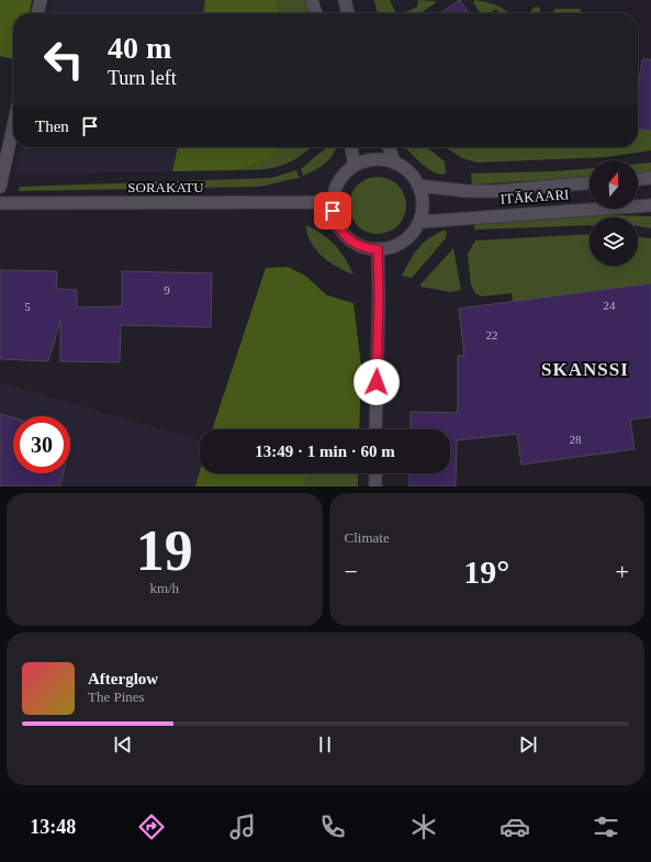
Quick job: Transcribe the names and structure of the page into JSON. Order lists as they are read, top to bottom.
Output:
{
  "streets": {
    "street": ["SORAKATU", "ITÄKAARI"]
  },
  "crossings": [
    ["SORAKATU", "ITÄKAARI"]
  ],
  "districts": ["SKANSSI"],
  "house_numbers": [
    "9",
    "24",
    "5",
    "22",
    "28"
  ],
  "north": "top",
  "page": {
    "turn": ["40 m", "Turn left"],
    "then": "Then",
    "limit": "30",
    "trip": "13:49 · 1 min · 60 m",
    "tile": [
      ["19", "km/h"],
      "Climate"
    ],
    "heat": ["−", "19°", "+"],
    "song": ["Afterglow", "The Pines"],
    "tabs": "13:48"
  }
}
